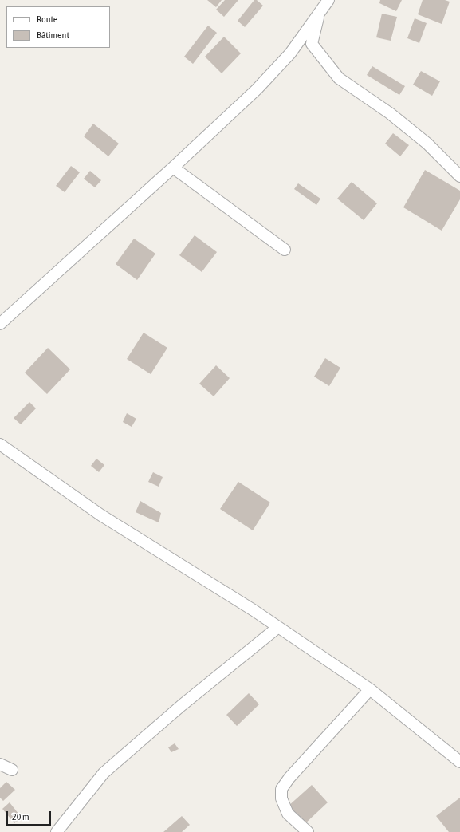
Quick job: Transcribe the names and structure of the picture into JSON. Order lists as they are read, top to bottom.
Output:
{
  "legend": ["Route", "Bâtiment"],
  "scale_bar": "20 m"
}
